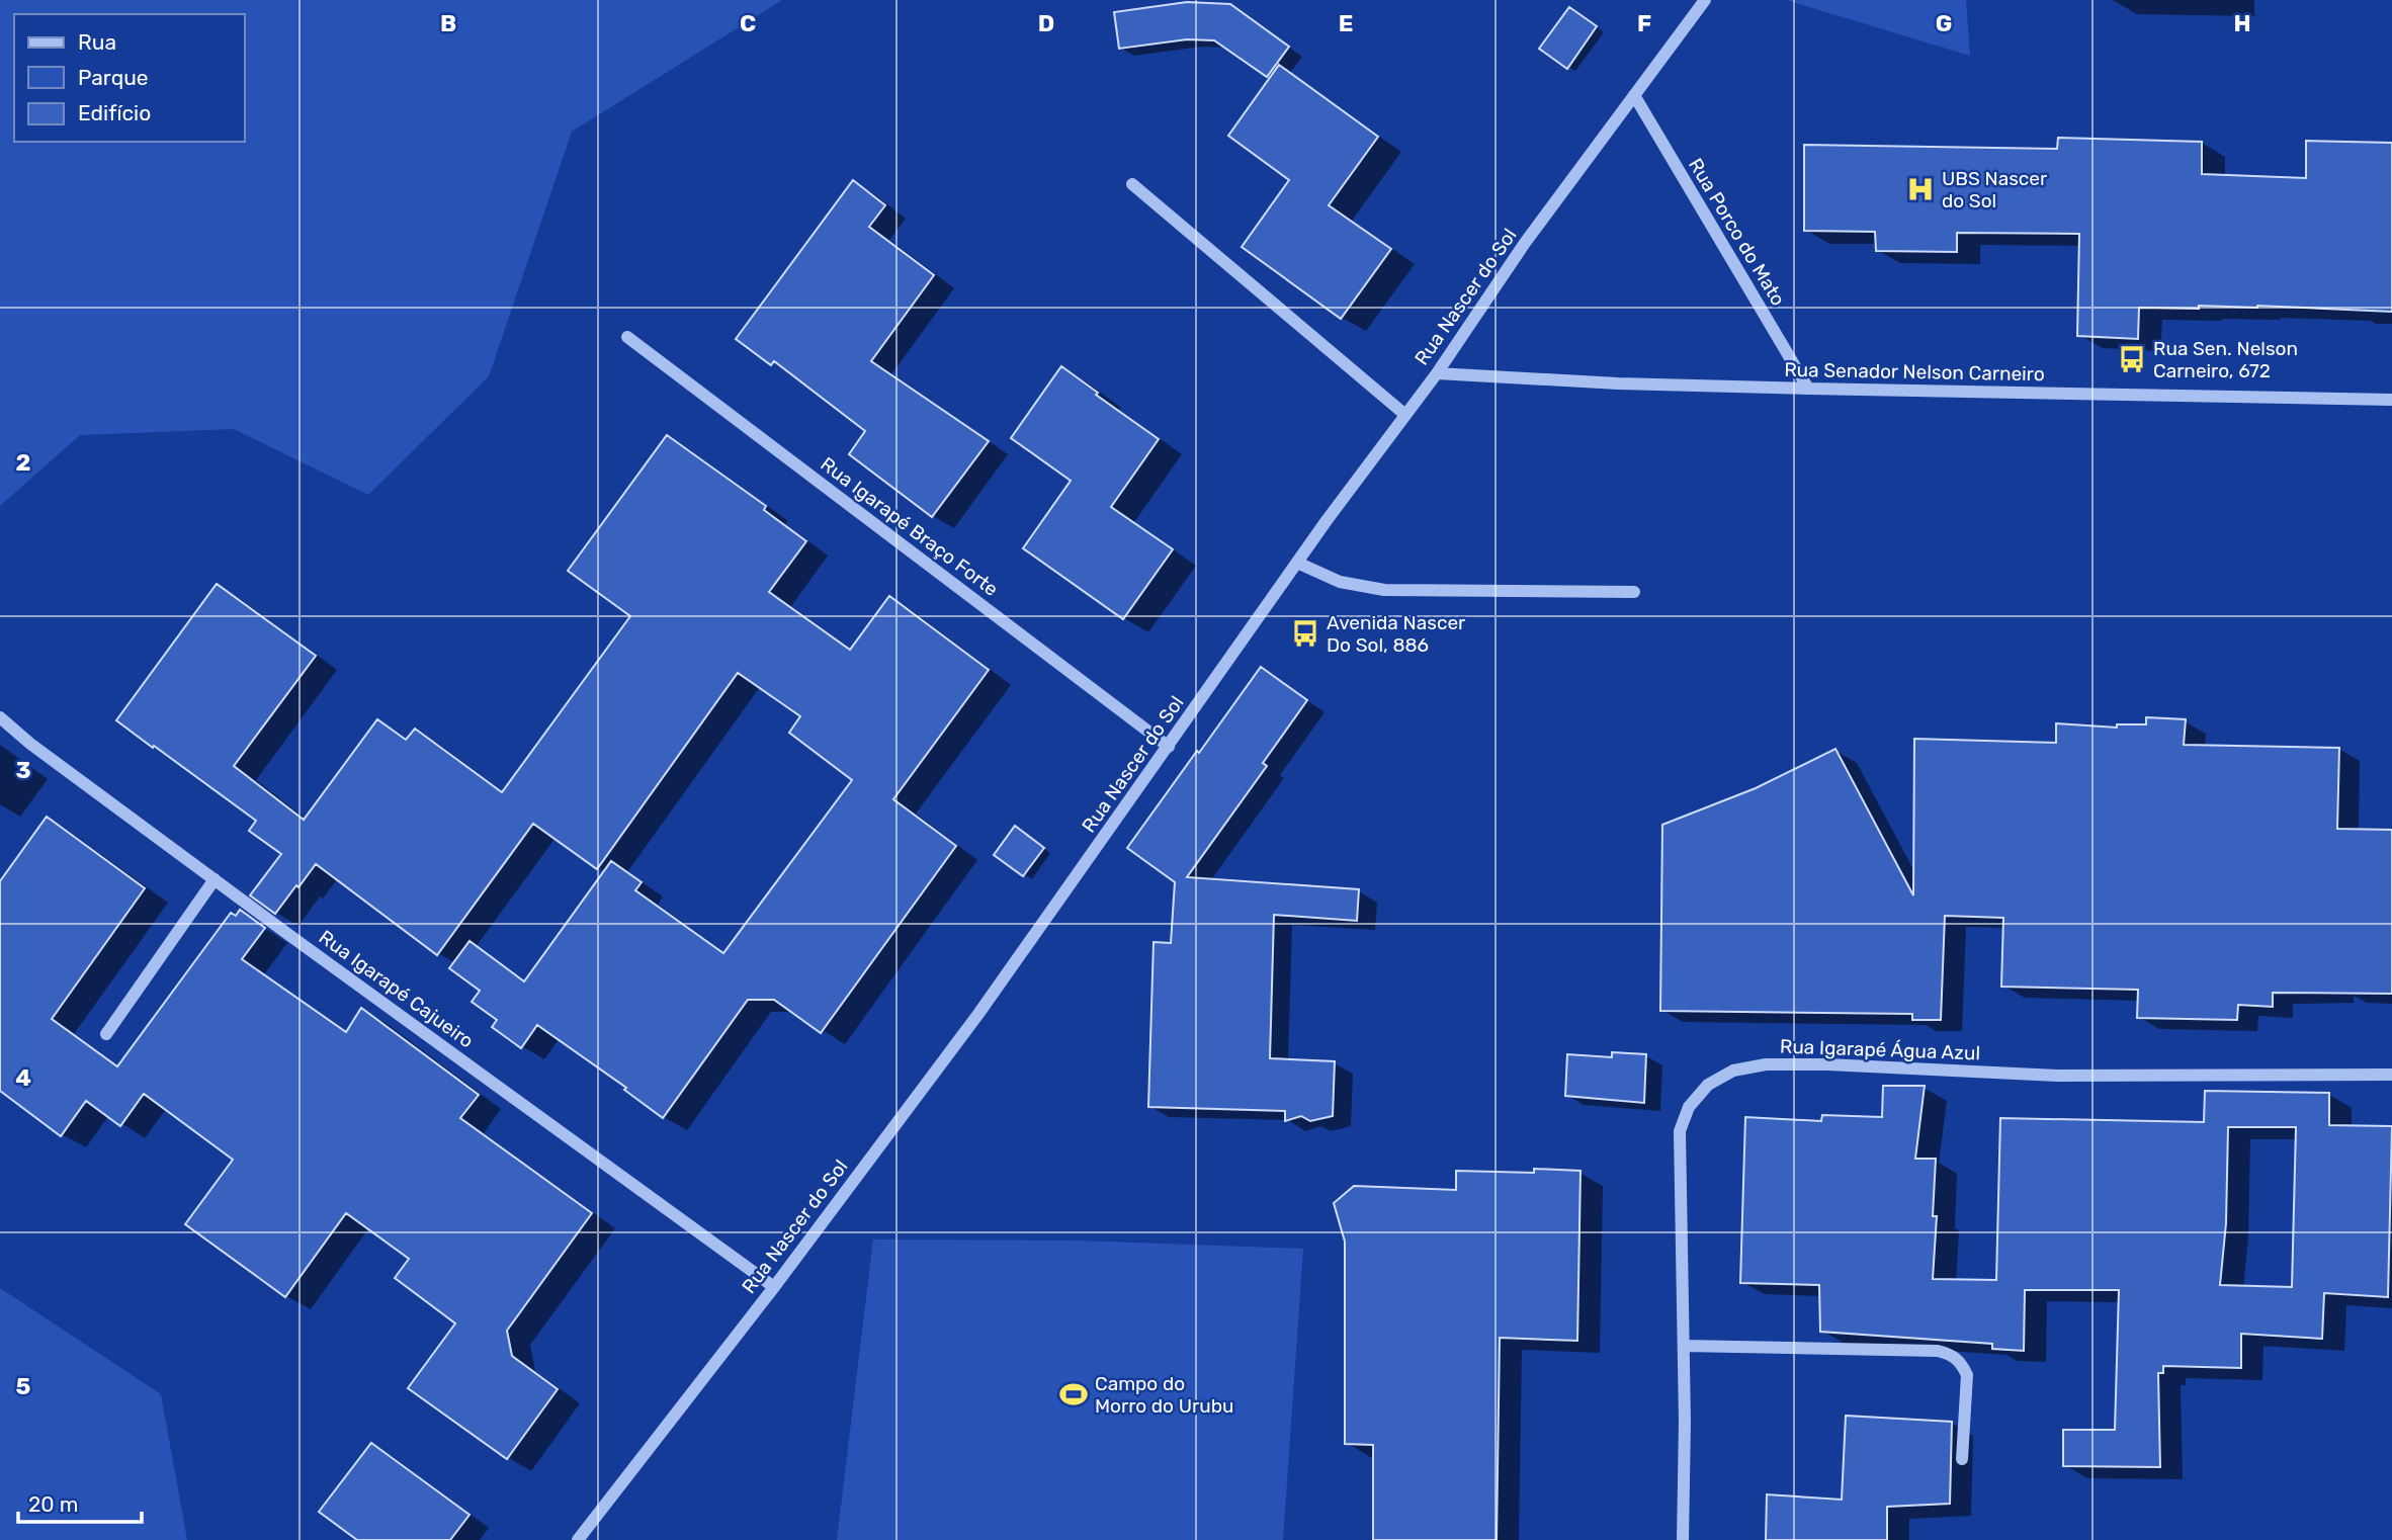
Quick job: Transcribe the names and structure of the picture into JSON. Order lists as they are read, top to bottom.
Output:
{
  "streets": {
    "street": [
      "Rua Porco do Mato",
      "Rua Nascer do Sol",
      "Rua Senador Nelson Carneiro",
      "Rua Igarapé Braço Forte",
      "Rua Igarapé Cajueiro",
      "Rua Igarapé Água Azul"
    ]
  },
  "crossings": [
    ["Rua Porco do Mato", "Rua Nascer do Sol"],
    ["Rua Porco do Mato", "Rua Senador Nelson Carneiro"],
    ["Rua Nascer do Sol", "Rua Senador Nelson Carneiro"],
    ["Rua Nascer do Sol", "Rua Igarapé Braço Forte"],
    ["Rua Nascer do Sol", "Rua Igarapé Cajueiro"]
  ],
  "places": {
    "hospital": ["UBS Nascer do Sol"],
    "bus stop": ["Rua Sen. Nelson Carneiro, 672", "Avenida Nascer Do Sol, 886"],
    "sports": ["Campo do Morro do Urubu"]
  },
  "legend": ["Rua", "Parque", "Edifício"],
  "scale_bar": "20 m",
  "grid": {
    "columns": [
      "B",
      "C",
      "D",
      "E",
      "F",
      "G",
      "H"
    ],
    "rows": [
      "2",
      "3",
      "4",
      "5"
    ]
  }
}
